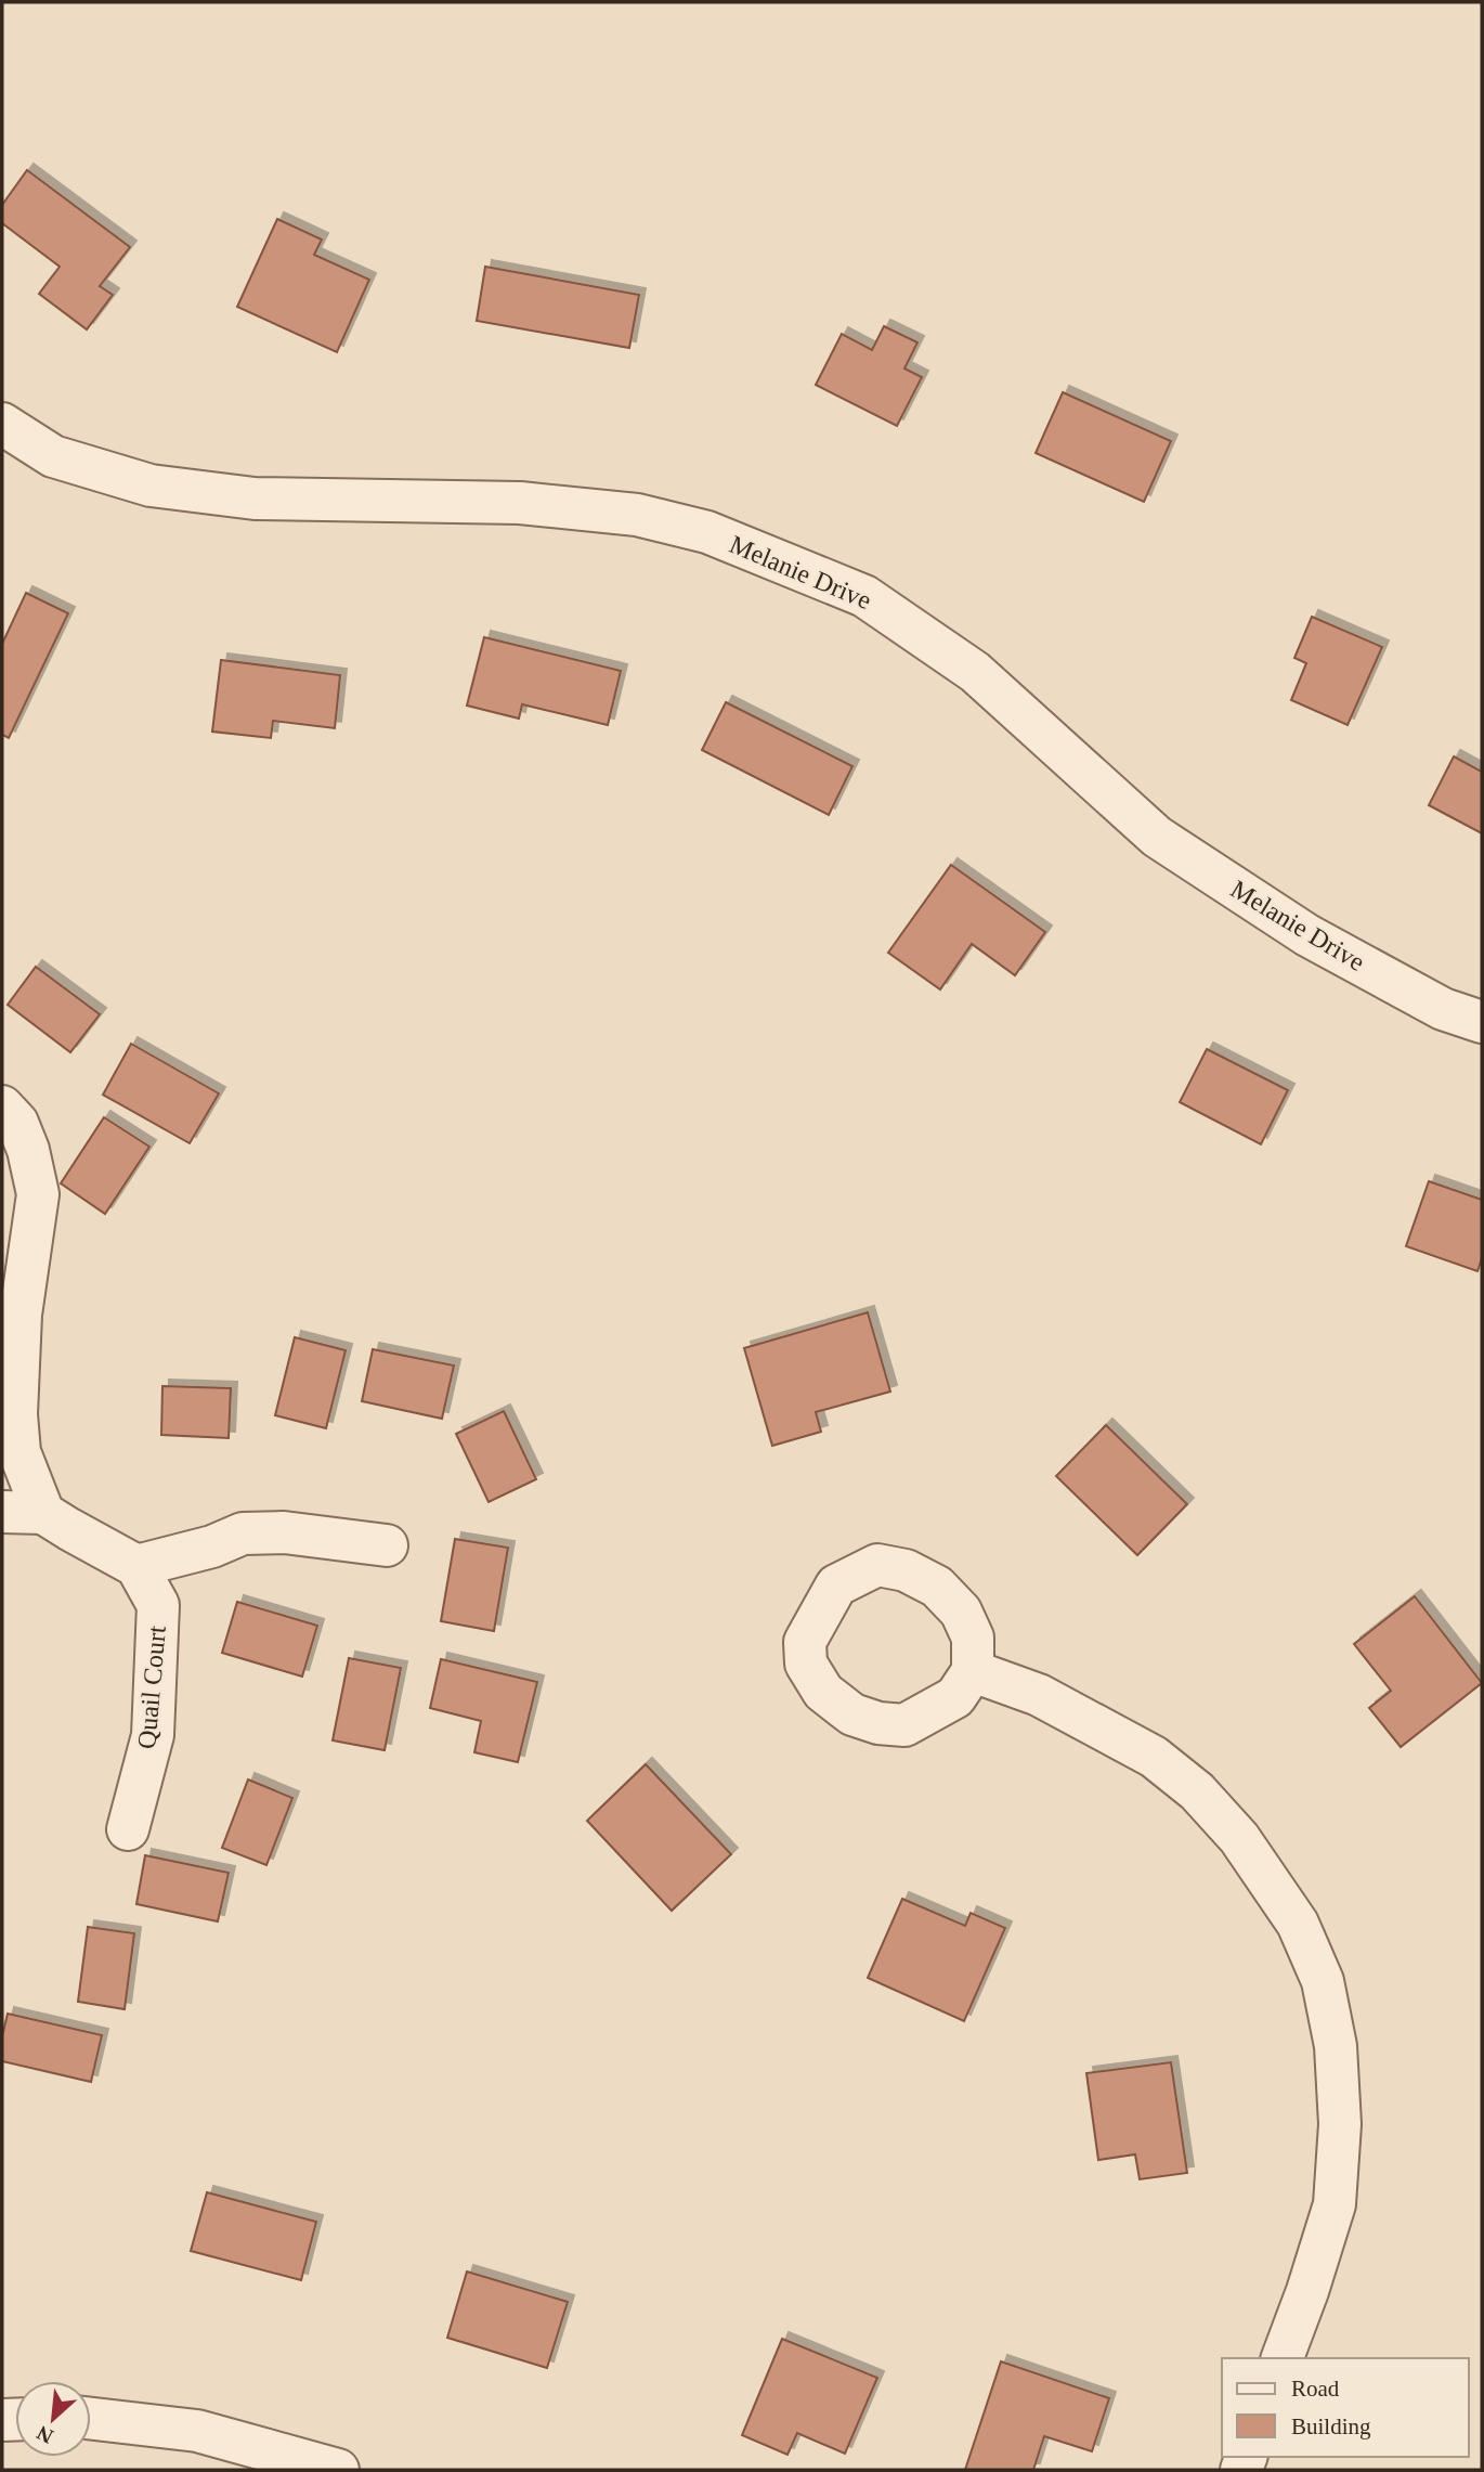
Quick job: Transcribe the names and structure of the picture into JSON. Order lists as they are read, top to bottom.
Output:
{
  "streets": {
    "street": ["Melanie Drive", "Quail Court"]
  },
  "legend": ["Road", "Building"],
  "north": "bottom left"
}
